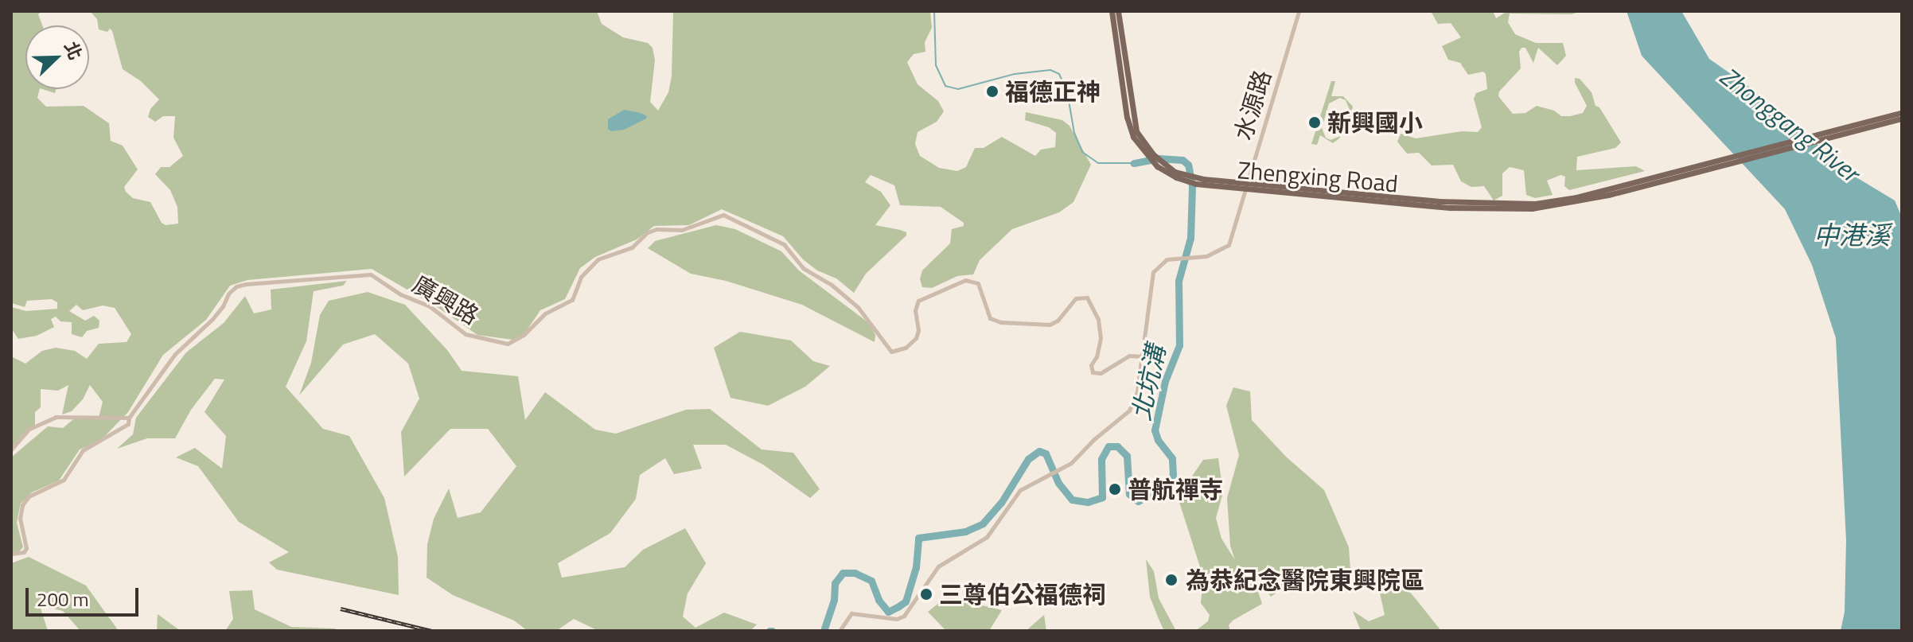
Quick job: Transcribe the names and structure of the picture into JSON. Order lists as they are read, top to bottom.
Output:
{
  "streets": {
    "main road": ["Zhengxing Road"],
    "street": ["水源路", "廣興路"]
  },
  "crossings": [
    ["水源路", "Zhengxing Road"],
    ["水源路", "廣興路"]
  ],
  "water": ["Zhonggang River", "中港溪", "北坑溝"],
  "places": [
    "福德正神",
    "新興國小",
    "普航禪寺",
    "為恭紀念醫院東興院區",
    "三尊伯公福德祠"
  ],
  "scale_bar": "200 m",
  "north": "top right"
}
